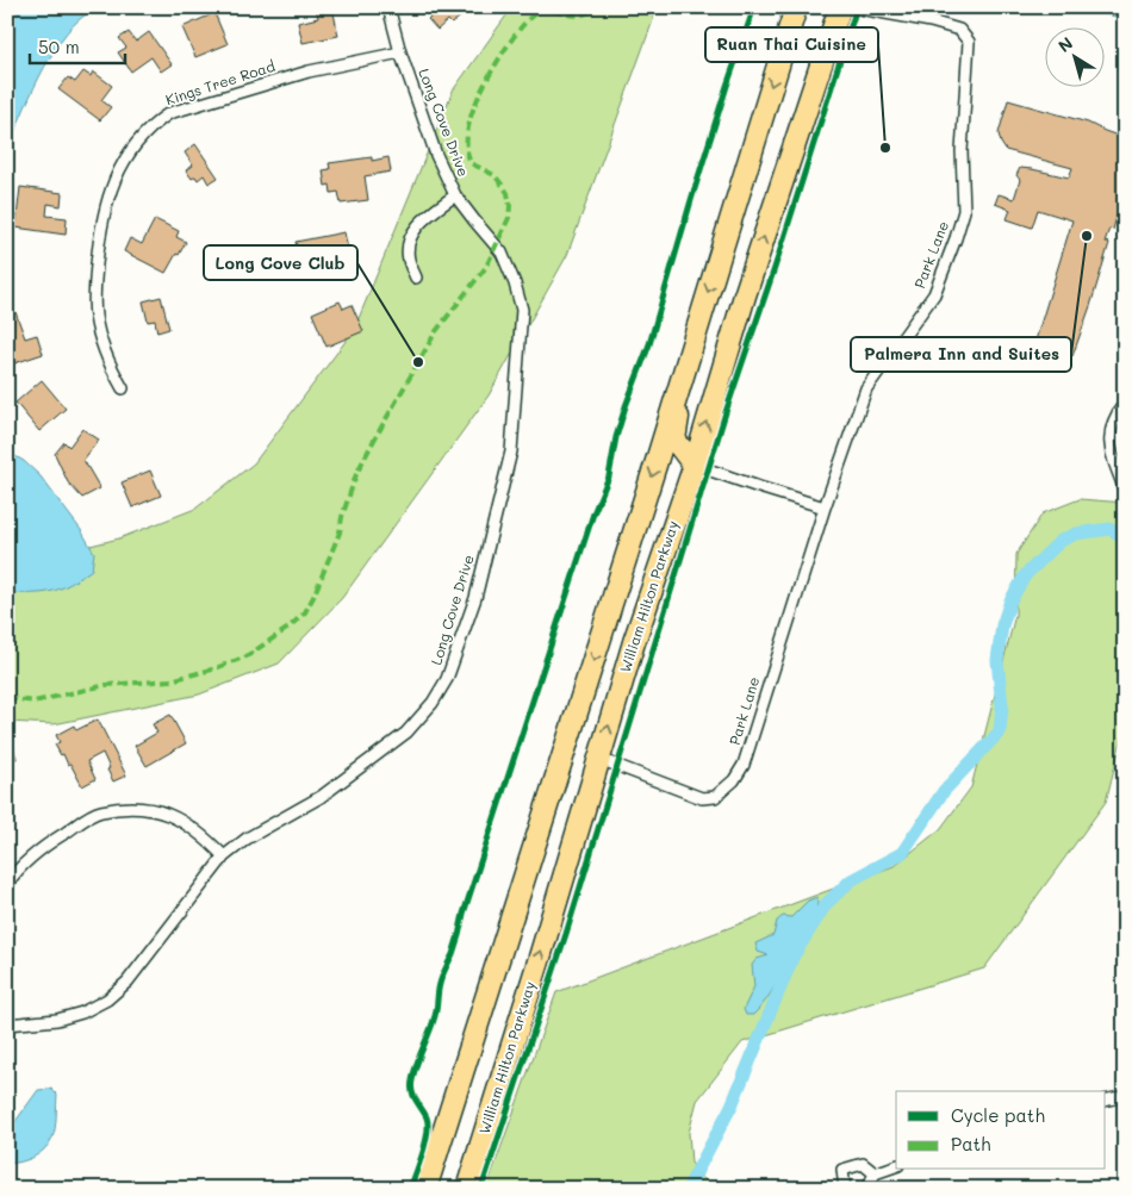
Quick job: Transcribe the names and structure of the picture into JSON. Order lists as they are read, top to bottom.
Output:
{
  "streets": {
    "highway": ["William Hilton Parkway"],
    "street": ["Kings Tree Road", "Long Cove Drive", "Park Lane"]
  },
  "crossings": [
    ["Kings Tree Road", "Long Cove Drive"],
    ["Park Lane", "William Hilton Parkway"]
  ],
  "places": ["Ruan Thai Cuisine", "Palmera Inn and Suites", "Long Cove Club"],
  "legend": ["Cycle path", "Path"],
  "scale_bar": "50 m",
  "north": "top left"
}
